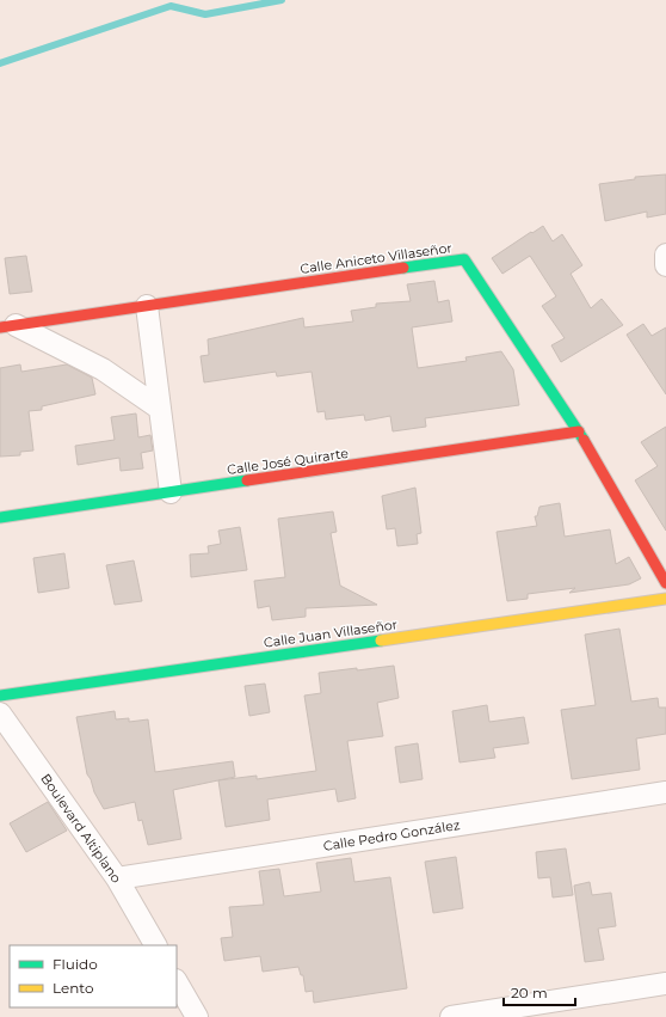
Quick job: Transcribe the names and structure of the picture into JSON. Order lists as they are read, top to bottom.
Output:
{
  "streets": {
    "street": [
      "Calle Aniceto Villaseñor",
      "Calle José Quirarte",
      "Calle Juan Villaseñor",
      "Boulevard Altiplano",
      "Calle Pedro González"
    ]
  },
  "crossings": [
    ["Calle Aniceto Villaseñor", "Calle José Quirarte"],
    ["Boulevard Altiplano", "Calle Pedro González"]
  ],
  "legend": ["Fluido", "Lento"],
  "scale_bar": "20 m"
}
